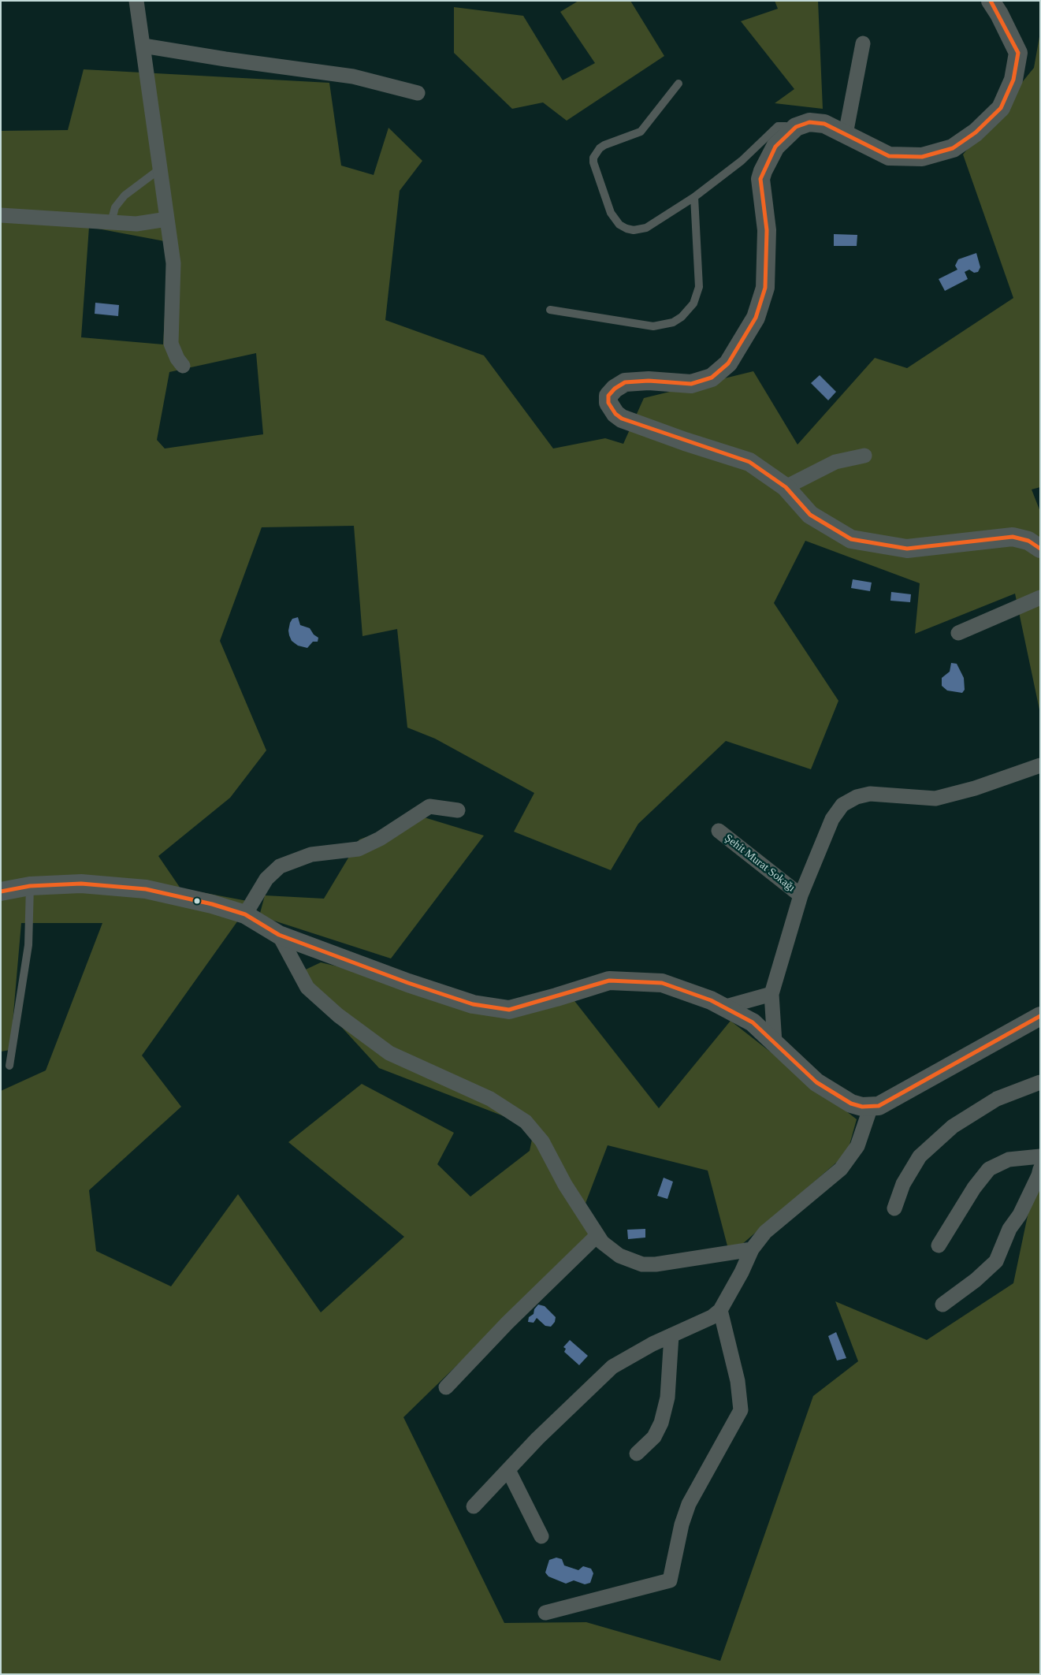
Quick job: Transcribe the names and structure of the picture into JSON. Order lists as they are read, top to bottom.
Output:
{
  "streets": {
    "street": ["Şehit Murat Sokağı"]
  }
}
